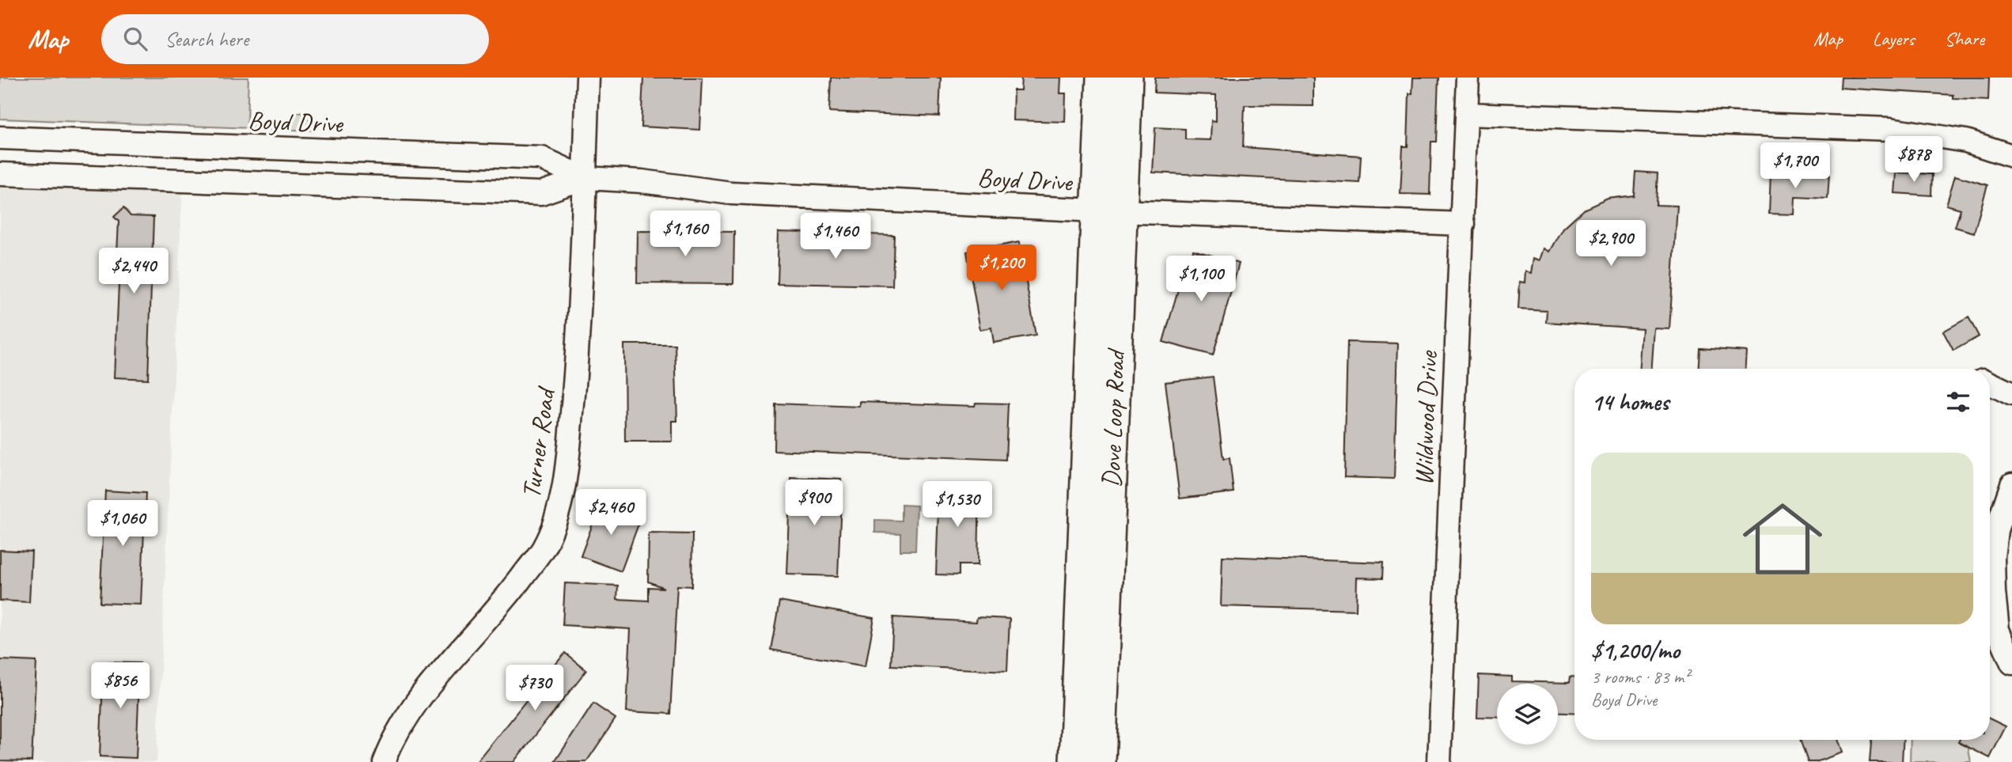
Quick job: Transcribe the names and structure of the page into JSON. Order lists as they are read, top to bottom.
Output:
{
  "streets": {
    "main road": ["Dove Loop Road"],
    "street": ["Boyd Drive", "Wildwood Drive", "Turner Road"]
  },
  "crossings": [
    ["Boyd Drive", "Wildwood Drive"],
    ["Boyd Drive", "Dove Loop Road"],
    ["Boyd Drive", "Turner Road"]
  ],
  "page": {
    "header": "Map",
    "search": "Search here",
    "nav": ["Map", "Layers", "Share"],
    "price": [
      "$878",
      "$1,700",
      "$1,160",
      "$1,460",
      "$2,900",
      "$1,200",
      "$2,440",
      "$1,100",
      "$900",
      "$1,530",
      "$2,460",
      "$1,060",
      "$856",
      "$730"
    ],
    "heading": "14 homes",
    "list": [
      {
        "name": "$1,200/mo",
        "note": "3 rooms · 83 m² · Boyd Drive"
      }
    ]
  }
}
